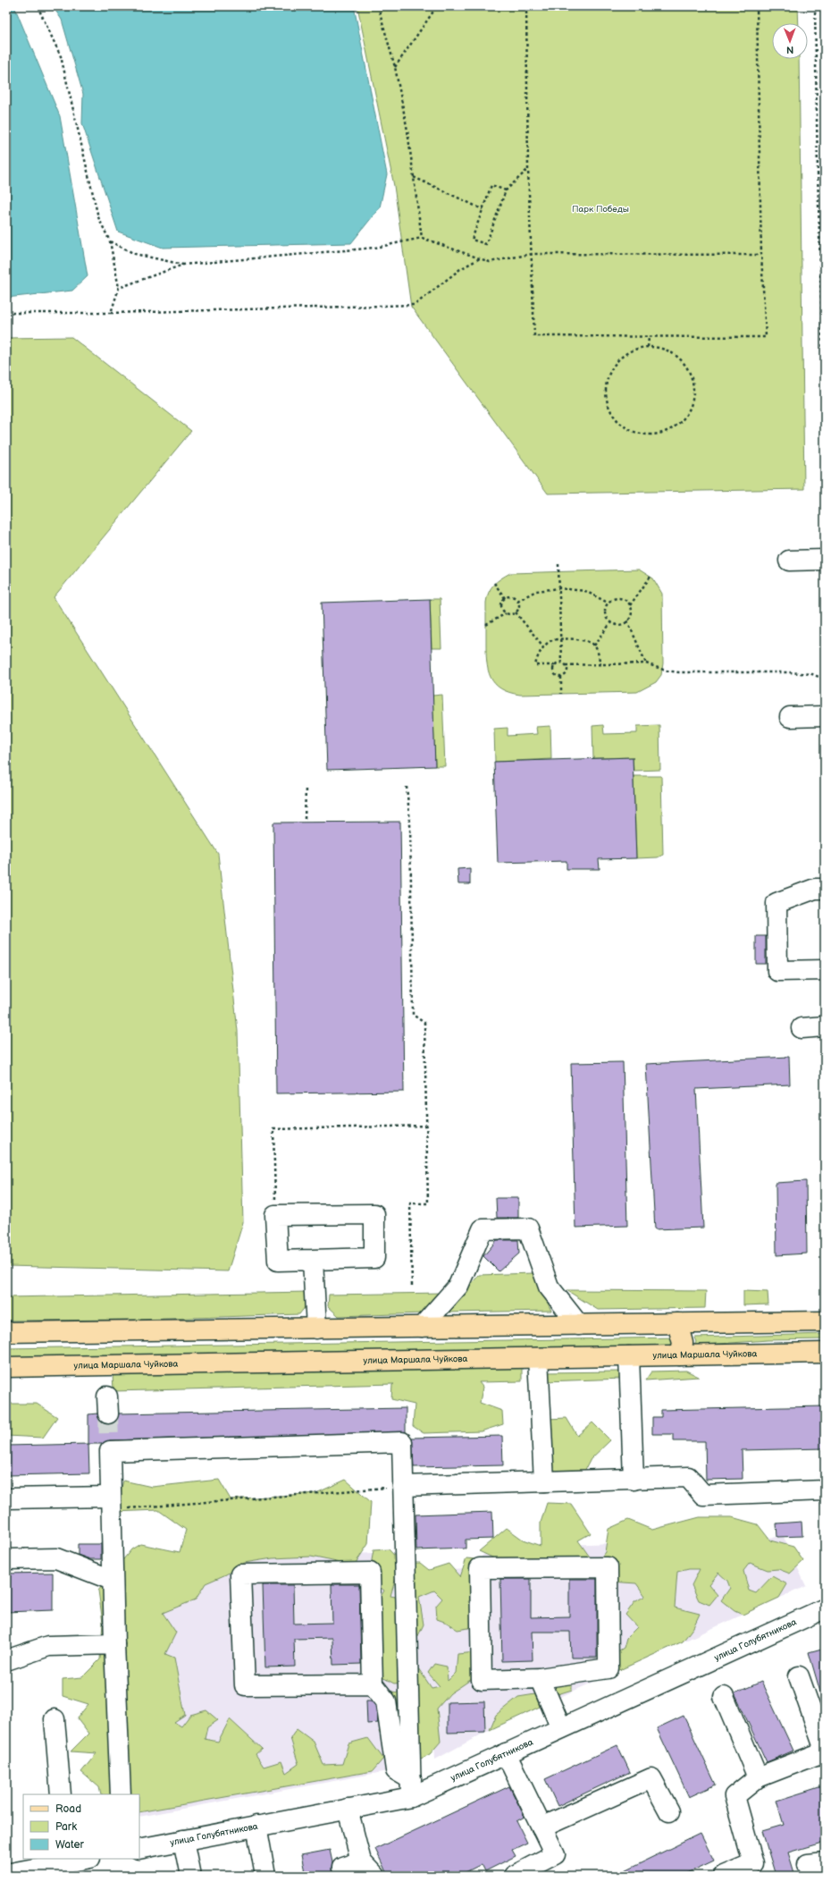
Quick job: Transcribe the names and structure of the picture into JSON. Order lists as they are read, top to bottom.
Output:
{
  "streets": {
    "main road": ["улица Маршала Чуйкова"],
    "street": ["улица Голубятникова"]
  },
  "parks": ["Парк Победы"],
  "legend": ["Road", "Park", "Water"],
  "north": "bottom"
}
